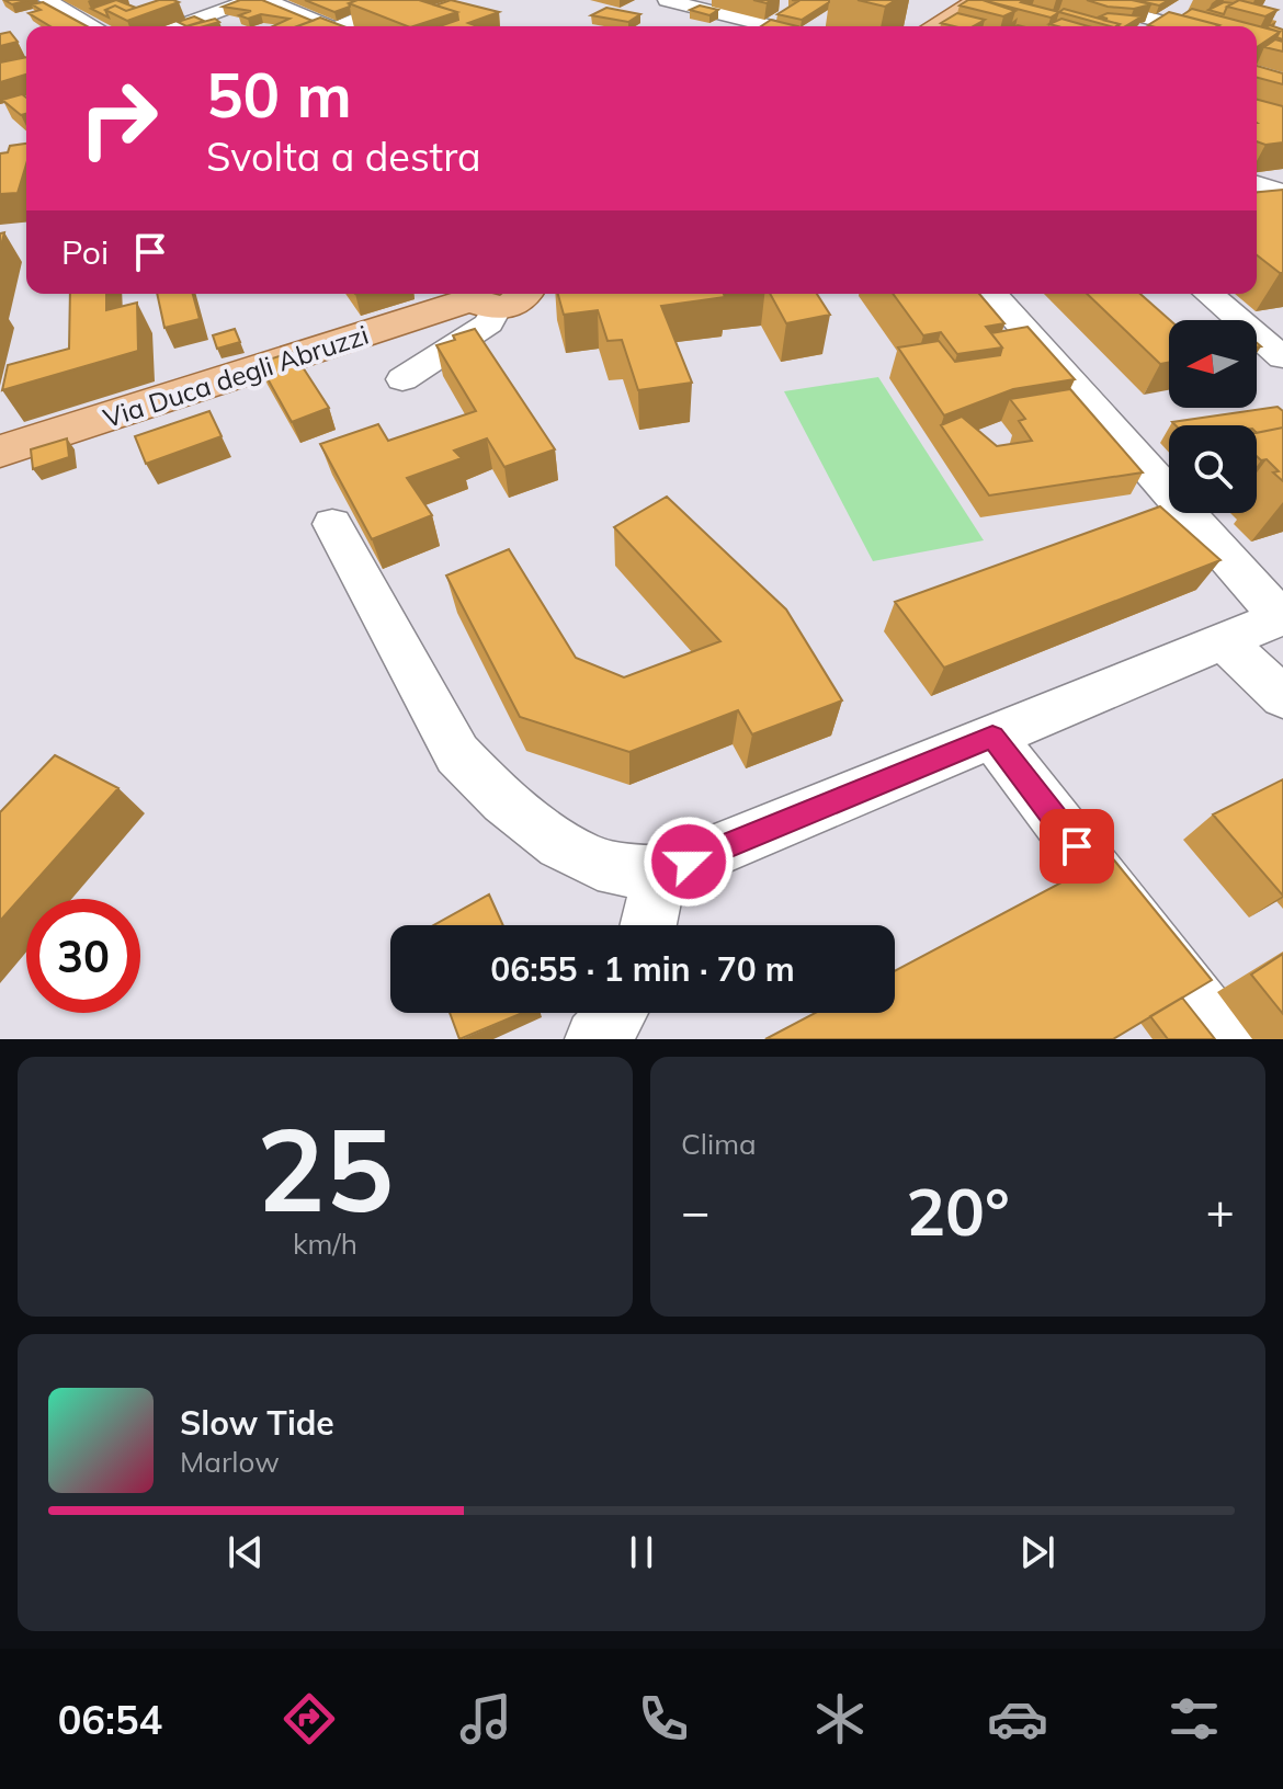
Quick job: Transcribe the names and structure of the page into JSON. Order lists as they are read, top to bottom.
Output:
{
  "streets": {
    "main road": ["Via Duca degli Abruzzi"]
  },
  "north": "left",
  "page": {
    "turn": ["50 m", "Svolta a destra"],
    "then": "Poi",
    "limit": "30",
    "trip": "06:55 · 1 min · 70 m",
    "tile": [
      ["25", "km/h"],
      "Clima"
    ],
    "heat": ["−", "20°", "+"],
    "song": ["Slow Tide", "Marlow"],
    "tabs": "06:54"
  }
}
